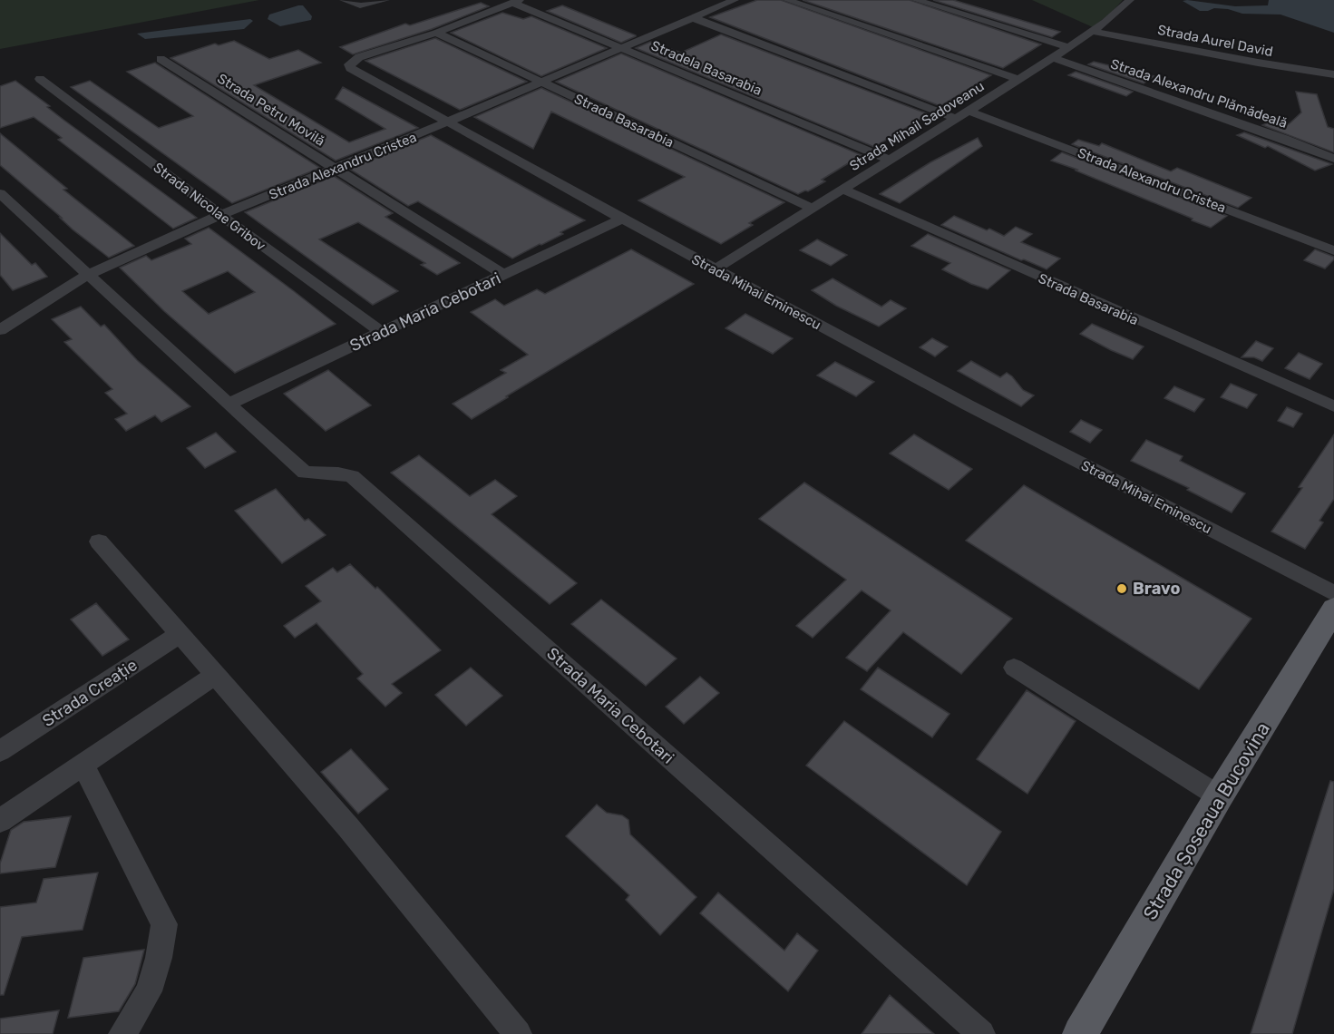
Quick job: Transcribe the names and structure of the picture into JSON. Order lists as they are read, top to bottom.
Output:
{
  "streets": {
    "main road": ["Strada Șoseaua Bucovina"],
    "street": [
      "Strada Aurel David",
      "Stradela Basarabia",
      "Strada Alexandru Plămădeală",
      "Strada Petru Movilă",
      "Strada Basarabia",
      "Strada Mihail Sadoveanu",
      "Strada Alexandru Cristea",
      "Strada Nicolae Gribov",
      "Strada Mihai Eminescu",
      "Strada Maria Cebotari",
      "Strada Creație"
    ]
  },
  "crossings": [
    ["Strada Aurel David", "Strada Mihail Sadoveanu"],
    ["Stradela Basarabia", "Strada Mihail Sadoveanu"],
    ["Stradela Basarabia", "Strada Alexandru Cristea"],
    ["Stradela Basarabia", "Strada Mihai Eminescu"],
    ["Strada Alexandru Plămădeală", "Strada Mihail Sadoveanu"],
    ["Strada Petru Movilă", "Strada Alexandru Cristea"],
    ["Strada Petru Movilă", "Strada Maria Cebotari"],
    ["Strada Basarabia", "Strada Mihail Sadoveanu"],
    ["Strada Basarabia", "Strada Alexandru Cristea"],
    ["Strada Basarabia", "Strada Mihai Eminescu"],
    ["Strada Mihail Sadoveanu", "Strada Alexandru Cristea"],
    ["Strada Mihail Sadoveanu", "Strada Mihai Eminescu"],
    ["Strada Alexandru Cristea", "Strada Nicolae Gribov"],
    ["Strada Alexandru Cristea", "Strada Mihai Eminescu"],
    ["Strada Alexandru Cristea", "Strada Maria Cebotari"],
    ["Strada Nicolae Gribov", "Strada Maria Cebotari"],
    ["Strada Mihai Eminescu", "Strada Maria Cebotari"]
  ],
  "places": ["Bravo"]
}
